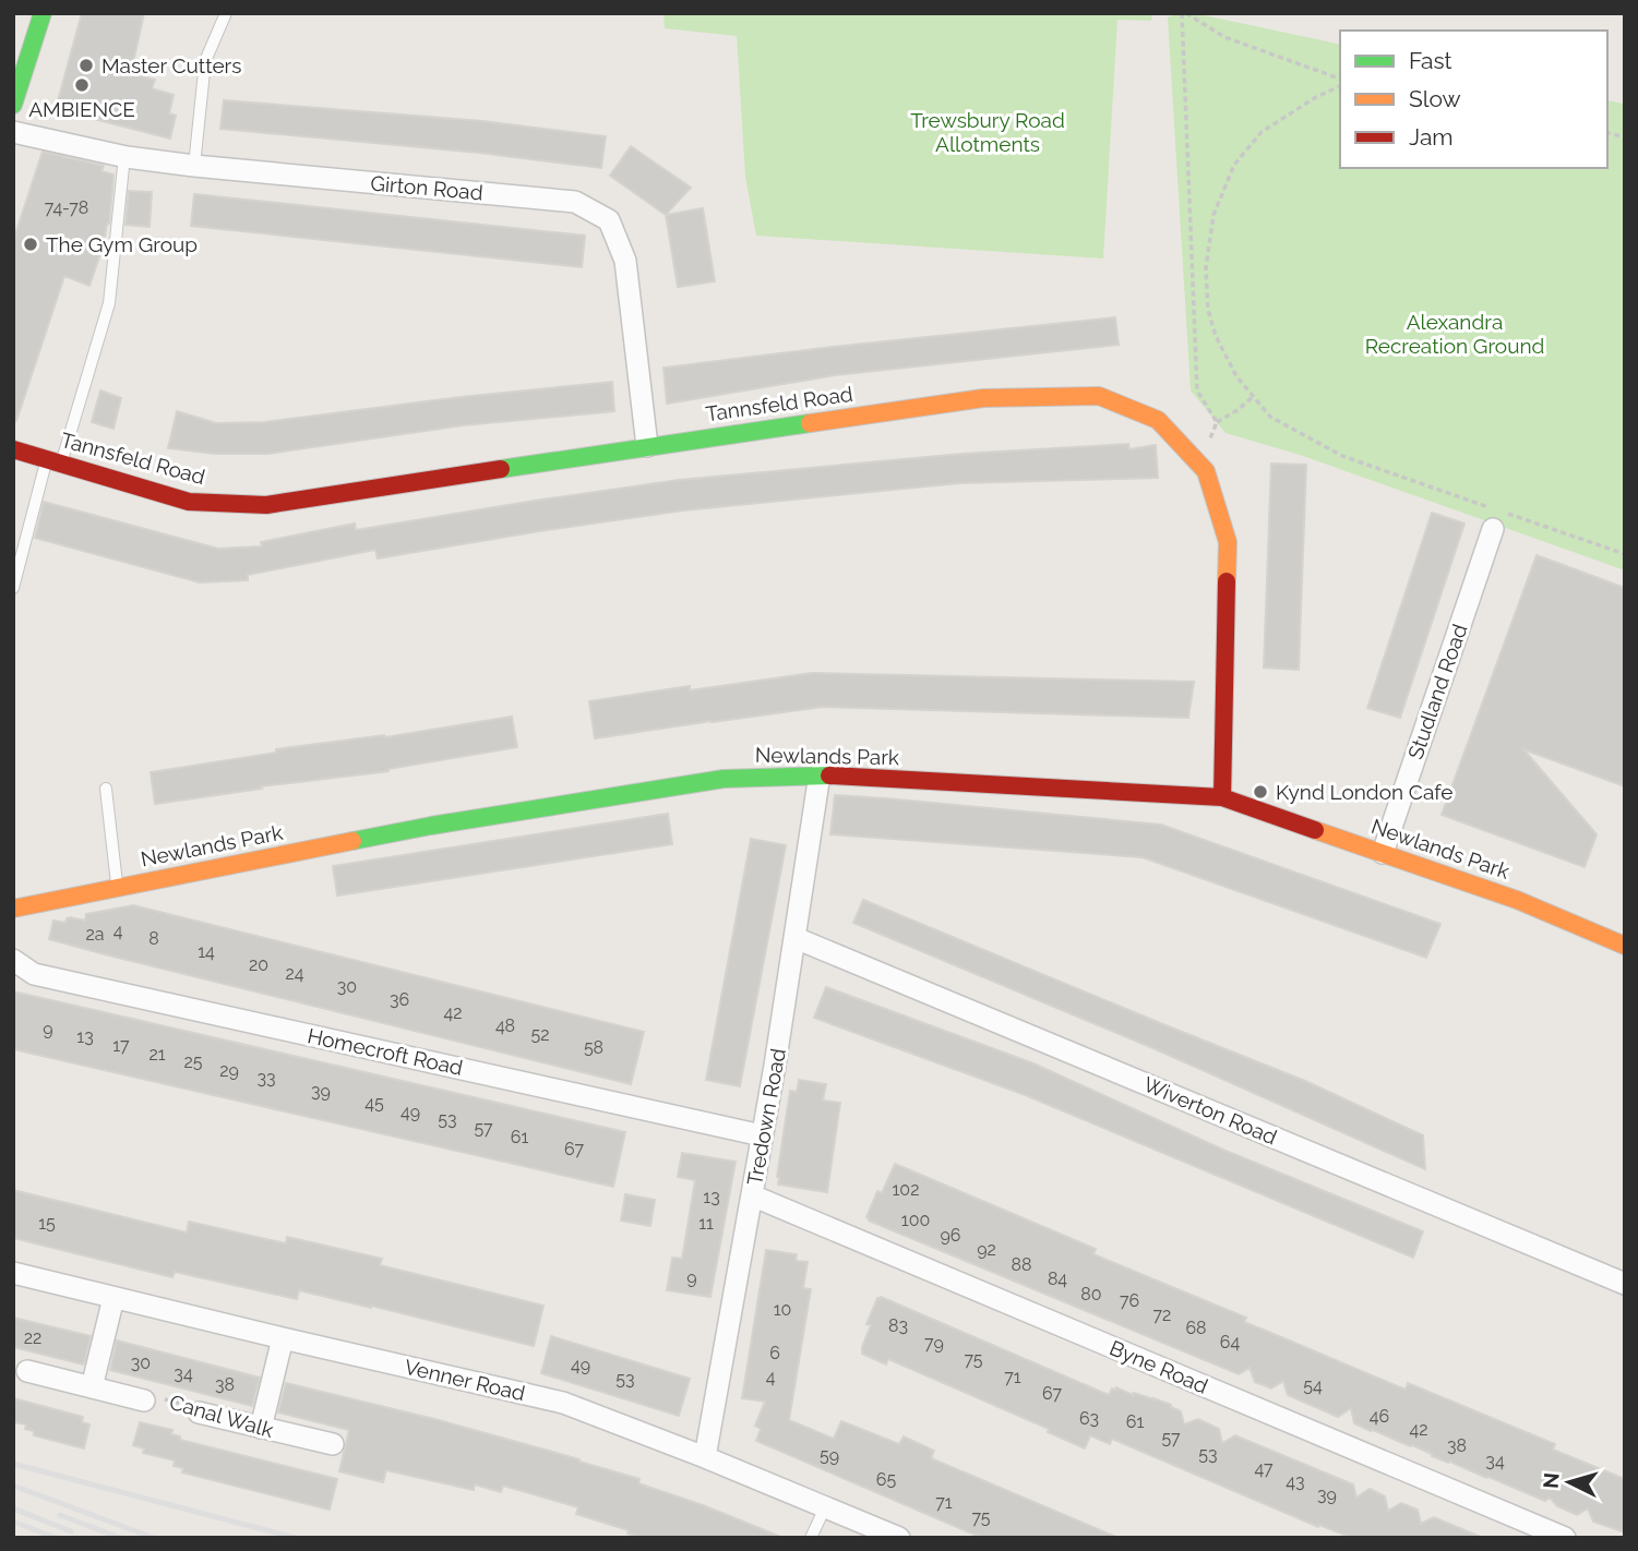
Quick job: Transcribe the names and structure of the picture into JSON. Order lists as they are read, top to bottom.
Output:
{
  "streets": {
    "main road": ["Tannsfeld Road", "Newlands Park"],
    "street": [
      "Girton Road",
      "Studland Road",
      "Homecroft Road",
      "Wiverton Road",
      "Tredown Road",
      "Byne Road",
      "Venner Road",
      "Canal Walk"
    ]
  },
  "crossings": [
    ["Girton Road", "Tannsfeld Road"],
    ["Tannsfeld Road", "Newlands Park"],
    ["Studland Road", "Newlands Park"],
    ["Newlands Park", "Tredown Road"],
    ["Homecroft Road", "Tredown Road"],
    ["Wiverton Road", "Tredown Road"],
    ["Tredown Road", "Byne Road"],
    ["Tredown Road", "Venner Road"]
  ],
  "parks": ["Trewsbury Road Allotments", "Alexandra Recreation Ground"],
  "places": [
    "Master Cutters",
    "AMBIENCE",
    "The Gym Group",
    "Kynd London Cafe"
  ],
  "house_numbers": [
    "74-78",
    "4",
    "2a",
    "8",
    "14",
    "20",
    "24",
    "30",
    "36",
    "42",
    "48",
    "9",
    "52",
    "13",
    "17",
    "58",
    "21",
    "25",
    "29",
    "33",
    "39",
    "45",
    "49",
    "53",
    "57",
    "61",
    "67",
    "102",
    "13",
    "100",
    "15",
    "11",
    "96",
    "92",
    "88",
    "9",
    "84",
    "80",
    "76",
    "10",
    "72",
    "83",
    "68",
    "22",
    "64",
    "79",
    "6",
    "75",
    "30",
    "49",
    "34",
    "4",
    "71",
    "53",
    "38",
    "54",
    "67",
    "46",
    "63",
    "61",
    "42",
    "57",
    "38",
    "53",
    "59",
    "34",
    "47",
    "65",
    "43",
    "39",
    "71",
    "75"
  ],
  "legend": ["Fast", "Slow", "Jam"],
  "north": "left"
}
